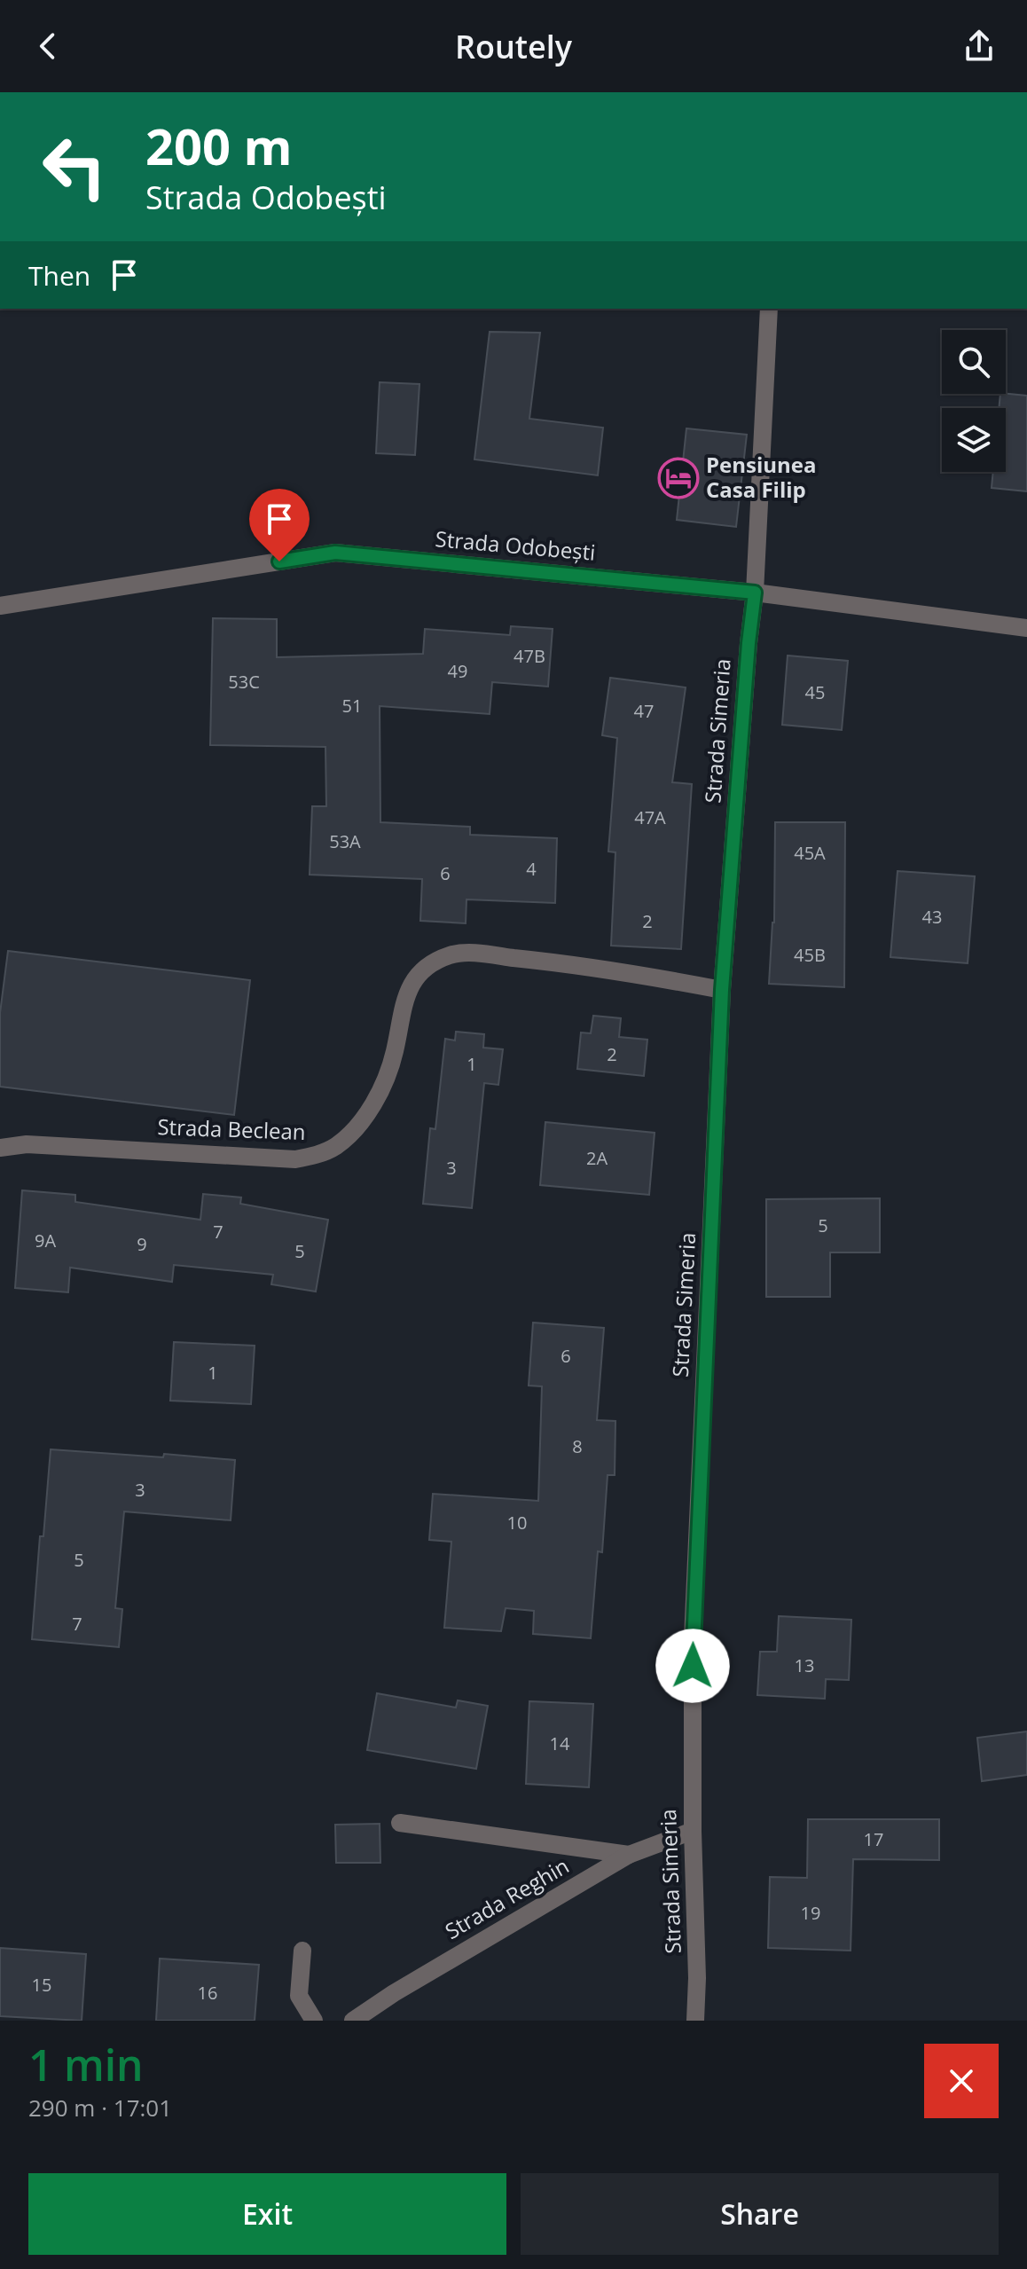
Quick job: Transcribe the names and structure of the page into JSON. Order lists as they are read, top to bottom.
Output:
{
  "streets": {
    "street": [
      "Strada Odobești",
      "Strada Simeria",
      "Strada Beclean",
      "Strada Reghin"
    ]
  },
  "crossings": [
    ["Strada Odobești", "Strada Simeria"],
    ["Strada Simeria", "Strada Beclean"],
    ["Strada Simeria", "Strada Reghin"]
  ],
  "places": {
    "hotel": ["Pensiunea Casa Filip"]
  },
  "house_numbers": [
    "47B",
    "49",
    "53C",
    "45",
    "51",
    "47",
    "47A",
    "53A",
    "45A",
    "4",
    "6",
    "43",
    "2",
    "45B",
    "2",
    "1",
    "2A",
    "3",
    "5",
    "7",
    "9A",
    "9",
    "5",
    "6",
    "1",
    "8",
    "3",
    "10",
    "5",
    "7",
    "13",
    "14",
    "17",
    "19",
    "15",
    "16"
  ],
  "page": {
    "header": "Routely",
    "turn": ["200 m", "Strada Odobești"],
    "then": "Then",
    "heading": ["1 min", "290 m · 17:01"],
    "buttons": ["Exit", "Share"]
  }
}
